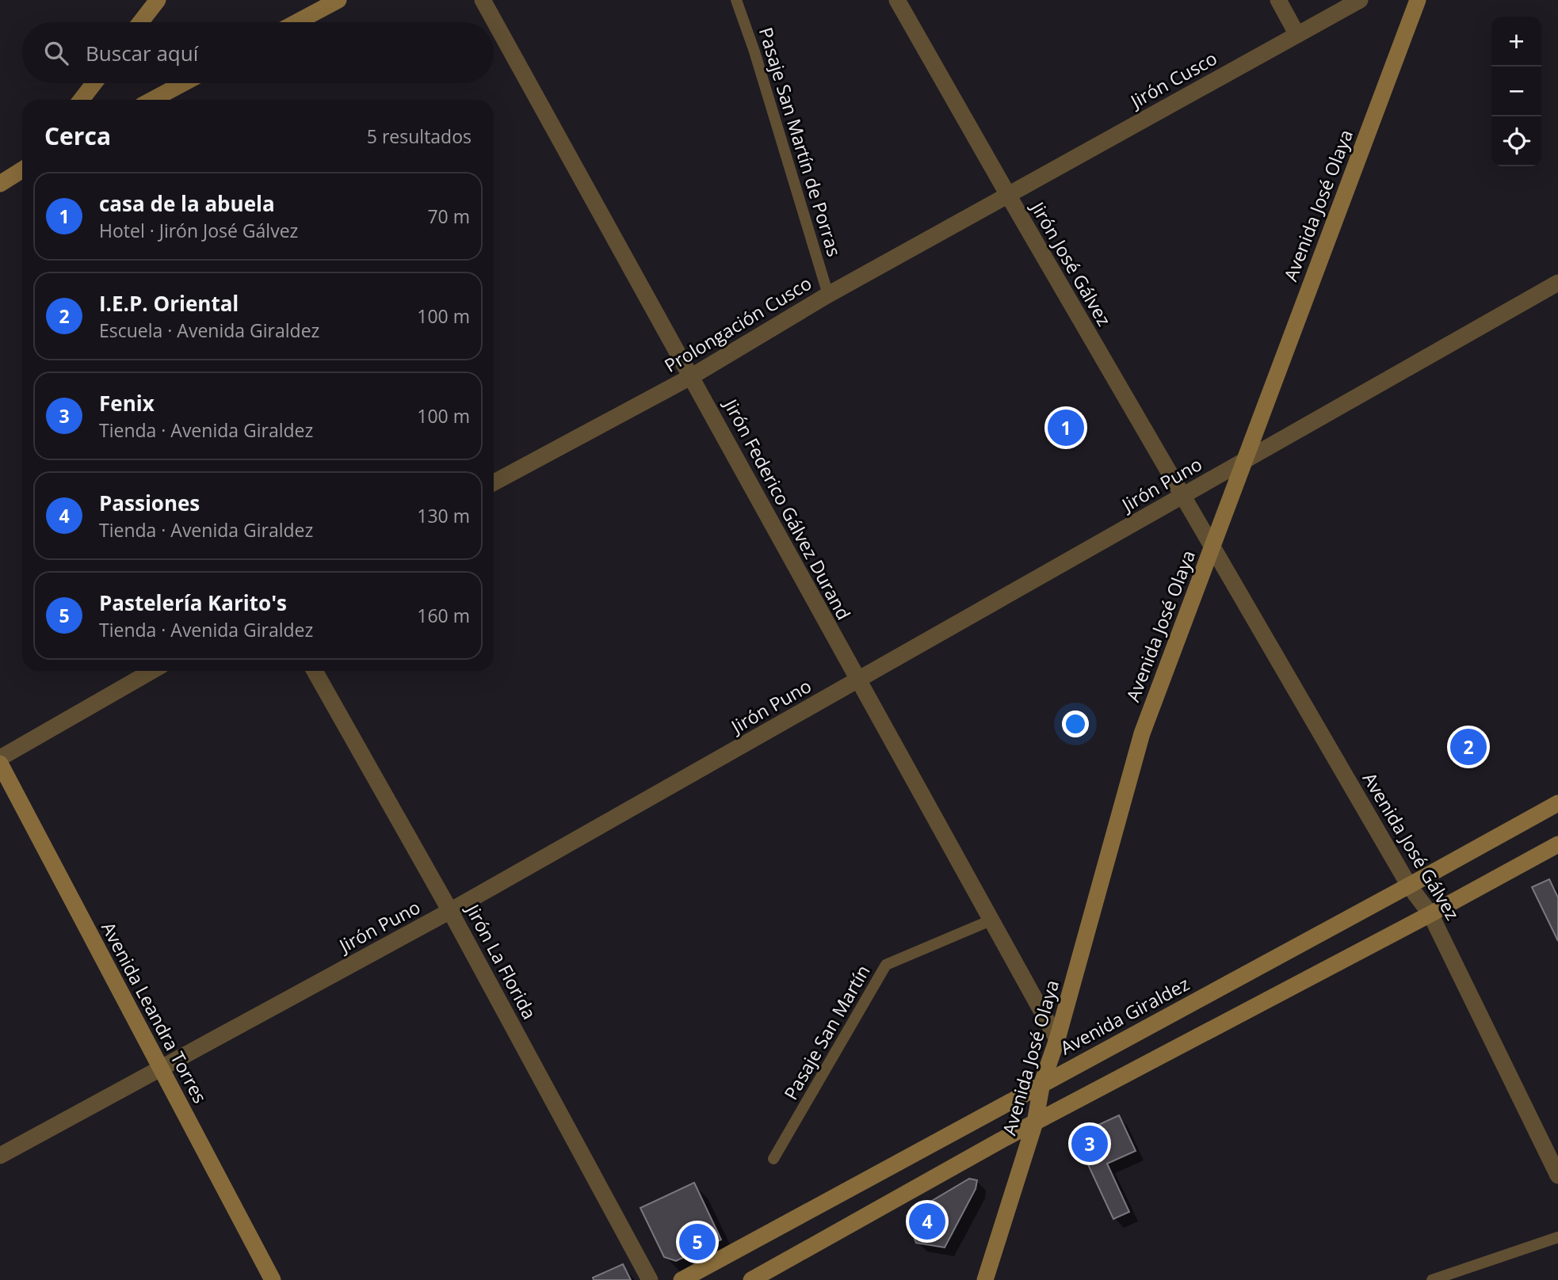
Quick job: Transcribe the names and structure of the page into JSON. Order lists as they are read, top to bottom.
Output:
{
  "streets": {
    "street": [
      "Jirón Cusco",
      "Avenida José Olaya",
      "Jirón José Gálvez",
      "Prolongación Cusco",
      "Jirón Puno",
      "Jirón Federico Gálvez Durand",
      "Avenida José Gálvez",
      "Jirón La Florida",
      "Avenida Leandra Torres",
      "Avenida Giraldez"
    ],
    "lane": ["Pasaje San Martín de Porras", "Pasaje San Martín"]
  },
  "crossings": [
    ["Jirón Cusco", "Jirón José Gálvez"],
    ["Jirón Cusco", "Prolongación Cusco"],
    ["Pasaje San Martín de Porras", "Prolongación Cusco"],
    ["Avenida José Olaya", "Jirón José Gálvez"],
    ["Avenida José Olaya", "Jirón Puno"],
    ["Avenida José Olaya", "Jirón Federico Gálvez Durand"],
    ["Avenida José Olaya", "Avenida José Gálvez"],
    ["Avenida José Olaya", "Avenida Giraldez"],
    ["Jirón José Gálvez", "Prolongación Cusco"],
    ["Jirón José Gálvez", "Jirón Puno"],
    ["Jirón José Gálvez", "Avenida José Gálvez"],
    ["Prolongación Cusco", "Jirón Federico Gálvez Durand"],
    ["Jirón Puno", "Jirón Federico Gálvez Durand"],
    ["Jirón Puno", "Jirón La Florida"],
    ["Jirón Puno", "Avenida Leandra Torres"],
    ["Jirón Federico Gálvez Durand", "Pasaje San Martín"],
    ["Avenida José Gálvez", "Avenida Giraldez"]
  ],
  "page": {
    "map_buttons": ["+", "−"],
    "search": "Buscar aquí",
    "heading": ["Cerca", "5 resultados"],
    "list": [
      {
        "mark": "1",
        "name": "casa de la abuela",
        "note": "Hotel · Jirón José Gálvez",
        "value": "70 m"
      },
      {
        "mark": "2",
        "name": "I.E.P. Oriental",
        "note": "Escuela · Avenida Giraldez",
        "value": "100 m"
      },
      {
        "mark": "3",
        "name": "Fenix",
        "note": "Tienda · Avenida Giraldez",
        "value": "100 m"
      },
      {
        "mark": "4",
        "name": "Passiones",
        "note": "Tienda · Avenida Giraldez",
        "value": "130 m"
      },
      {
        "mark": "5",
        "name": "Pastelería Karito's",
        "note": "Tienda · Avenida Giraldez",
        "value": "160 m"
      }
    ],
    "pins": [
      "1",
      "2",
      "3",
      "4",
      "5"
    ]
  }
}
